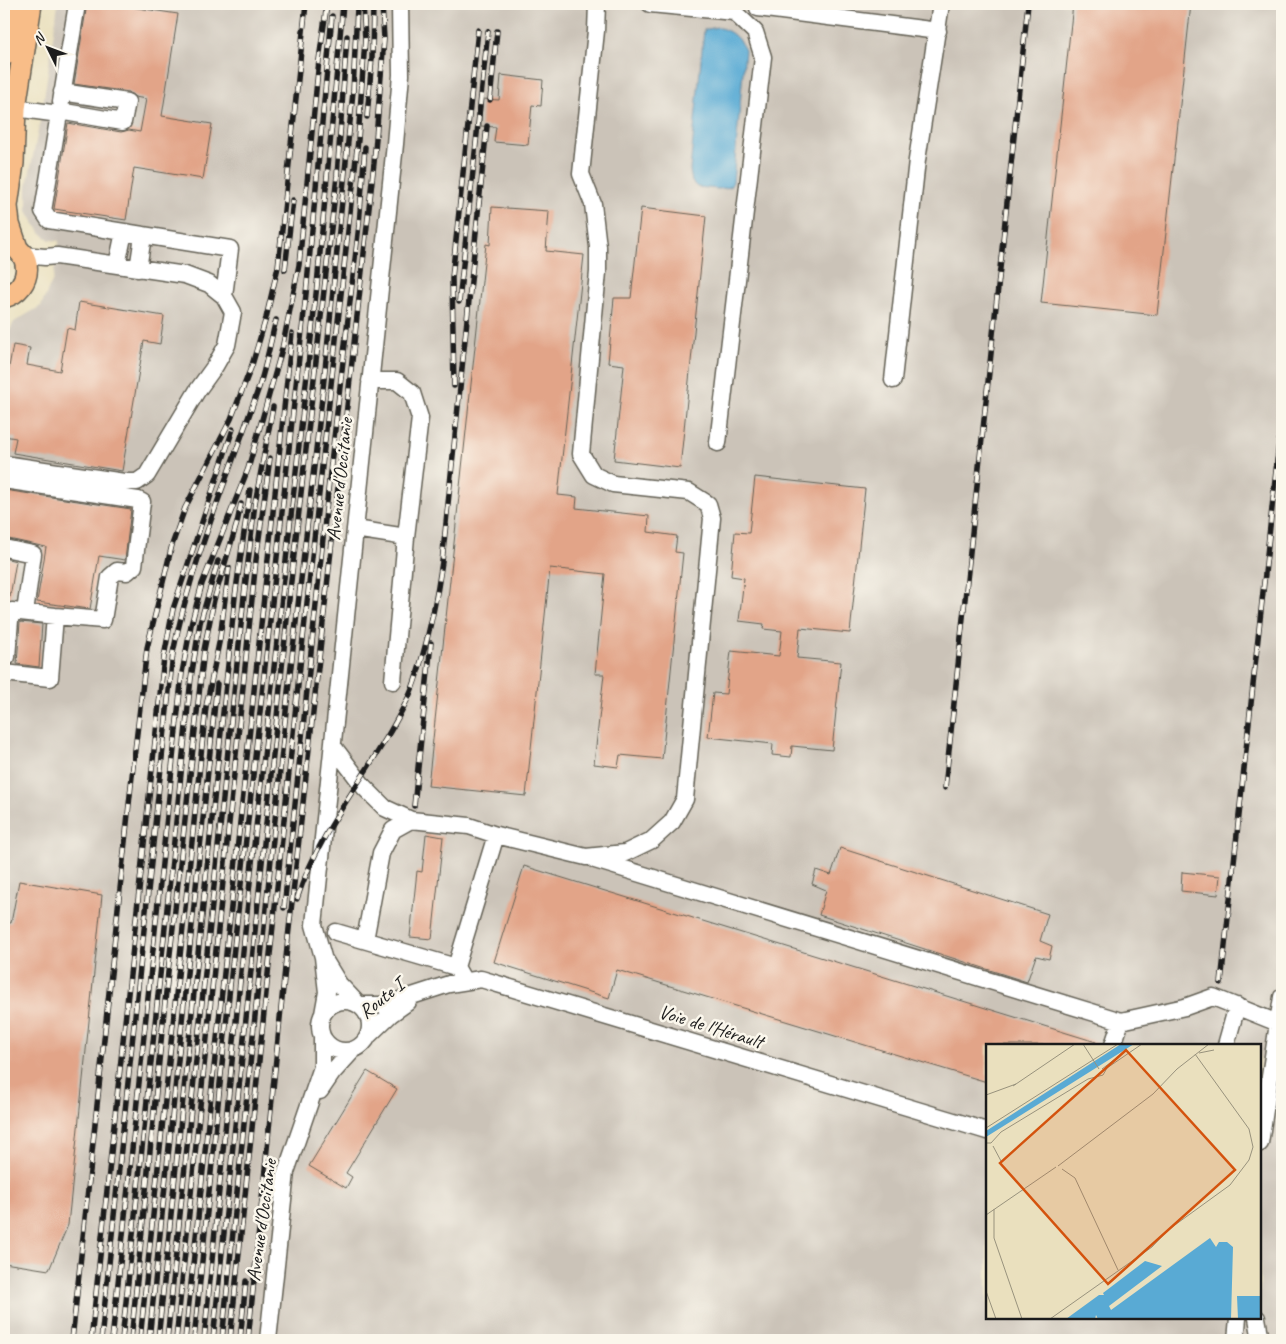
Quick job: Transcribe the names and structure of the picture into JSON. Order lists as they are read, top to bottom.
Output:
{
  "streets": {
    "street": ["Avenue d'Occitanie", "Route I", "Voie de l'Hérault"]
  },
  "crossings": [
    ["Avenue d'Occitanie", "Route I"],
    ["Route I", "Voie de l'Hérault"]
  ],
  "north": "top left"
}
